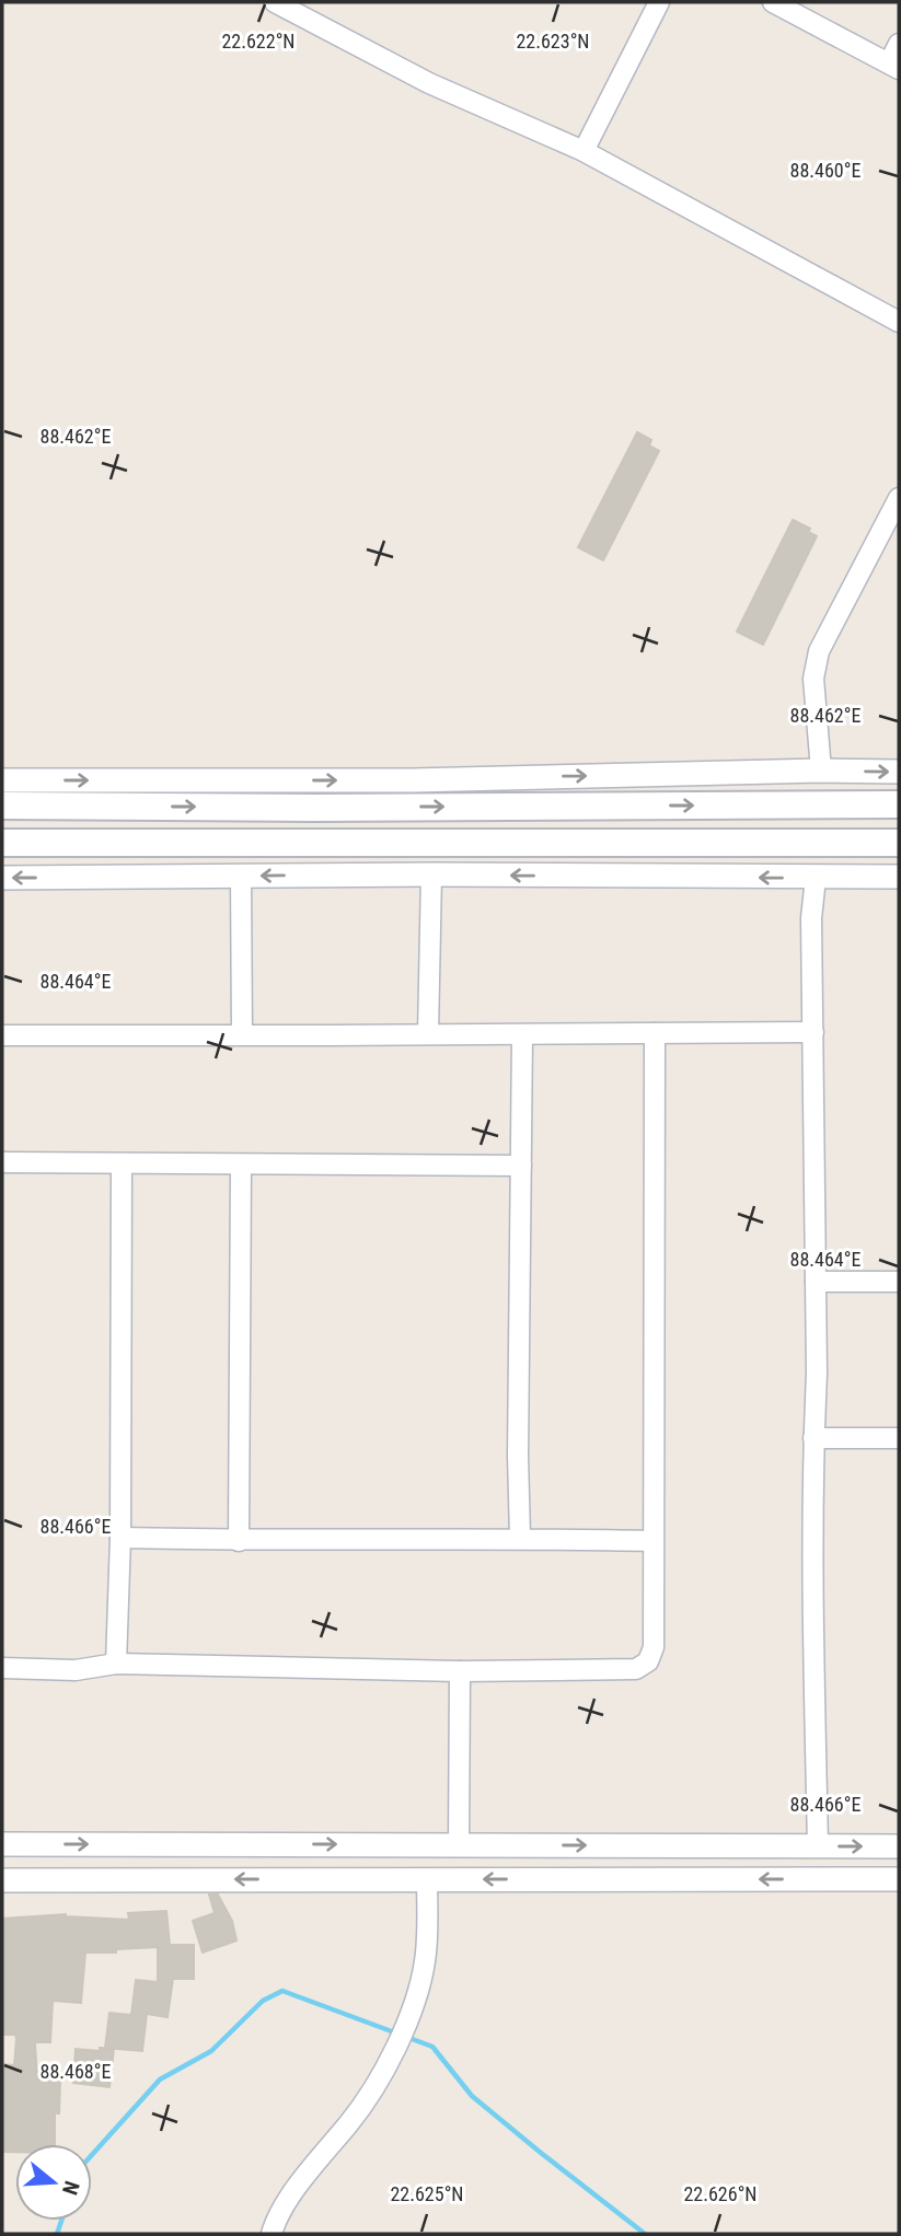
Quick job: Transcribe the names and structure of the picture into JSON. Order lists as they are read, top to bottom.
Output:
{
  "north": "right",
  "coordinates": [
    "22.622°N",
    "22.623°N",
    "88.460°E",
    "88.462°E",
    "88.464°E",
    "88.466°E",
    "88.468°E",
    "22.625°N",
    "22.626°N"
  ]
}
